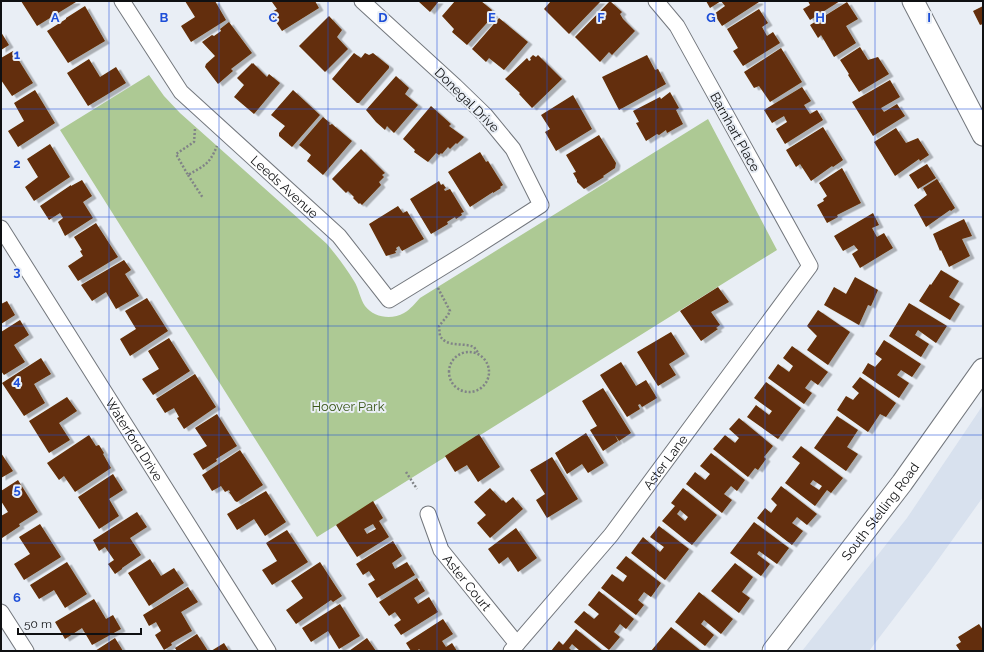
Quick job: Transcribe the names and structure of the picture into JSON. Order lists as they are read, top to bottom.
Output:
{
  "streets": {
    "main road": ["South Stelling Road"],
    "street": [
      "Donegal Drive",
      "Barnhart Place",
      "Leeds Avenue",
      "Waterford Drive",
      "Aster Lane",
      "Aster Court"
    ]
  },
  "crossings": [
    ["Donegal Drive", "Leeds Avenue"],
    ["Barnhart Place", "Aster Lane"],
    ["Aster Lane", "Aster Court"]
  ],
  "parks": ["Hoover Park"],
  "scale_bar": "50 m",
  "grid": {
    "columns": [
      "A",
      "B",
      "C",
      "D",
      "E",
      "F",
      "G",
      "H",
      "I"
    ],
    "rows": [
      "1",
      "2",
      "3",
      "4",
      "5",
      "6"
    ]
  }
}
